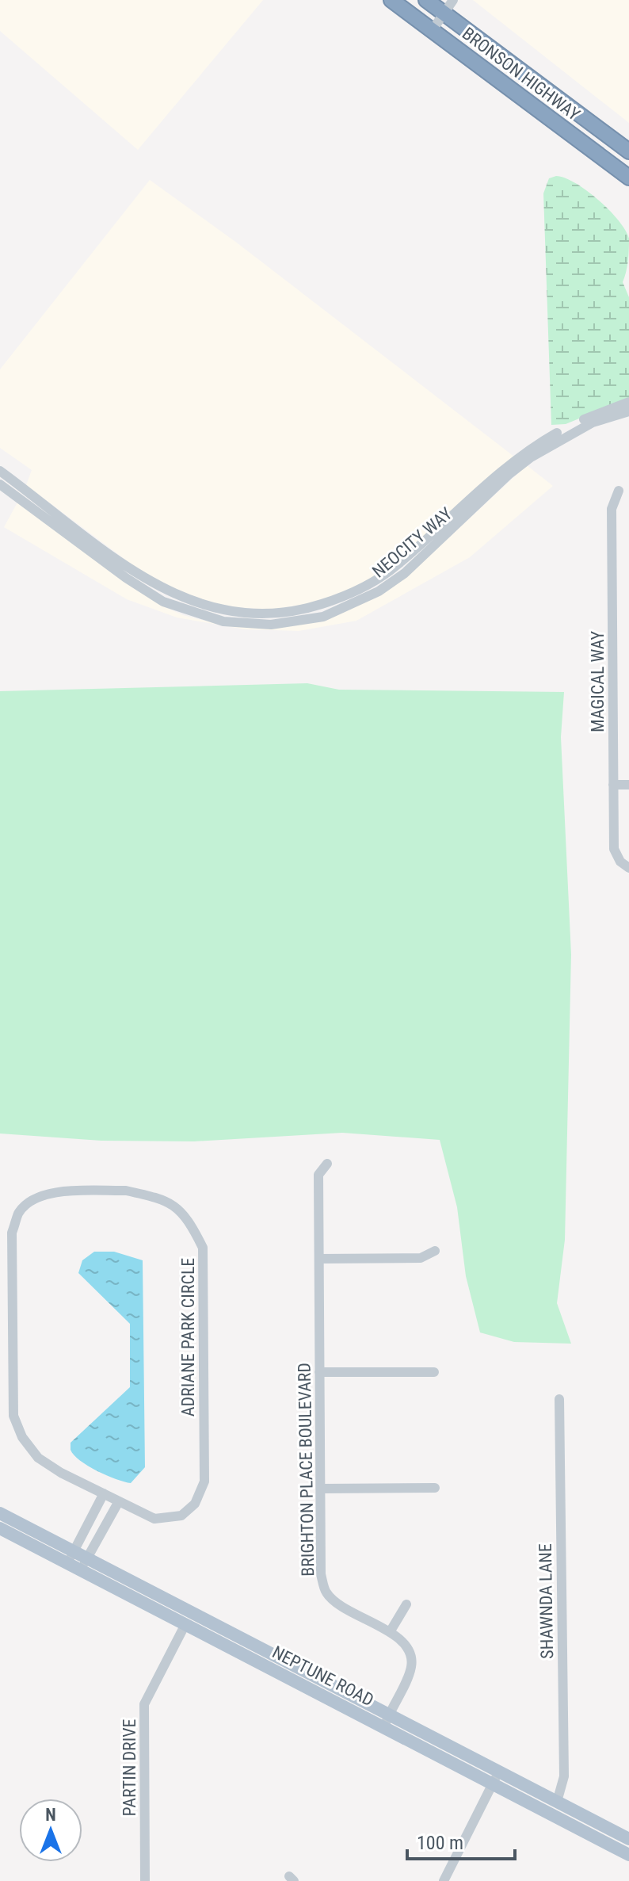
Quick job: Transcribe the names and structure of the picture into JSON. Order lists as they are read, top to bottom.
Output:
{
  "streets": {
    "highway": ["BRONSON HIGHWAY"],
    "main road": ["NEPTUNE ROAD"],
    "street": [
      "NEOCITY WAY",
      "MAGICAL WAY",
      "ADRIANE PARK CIRCLE",
      "BRIGHTON PLACE BOULEVARD",
      "SHAWNDA LANE",
      "PARTIN DRIVE"
    ]
  },
  "crossings": [
    ["BRIGHTON PLACE BOULEVARD", "NEPTUNE ROAD"],
    ["SHAWNDA LANE", "NEPTUNE ROAD"],
    ["NEPTUNE ROAD", "PARTIN DRIVE"]
  ],
  "scale_bar": "100 m",
  "north": "top"
}
